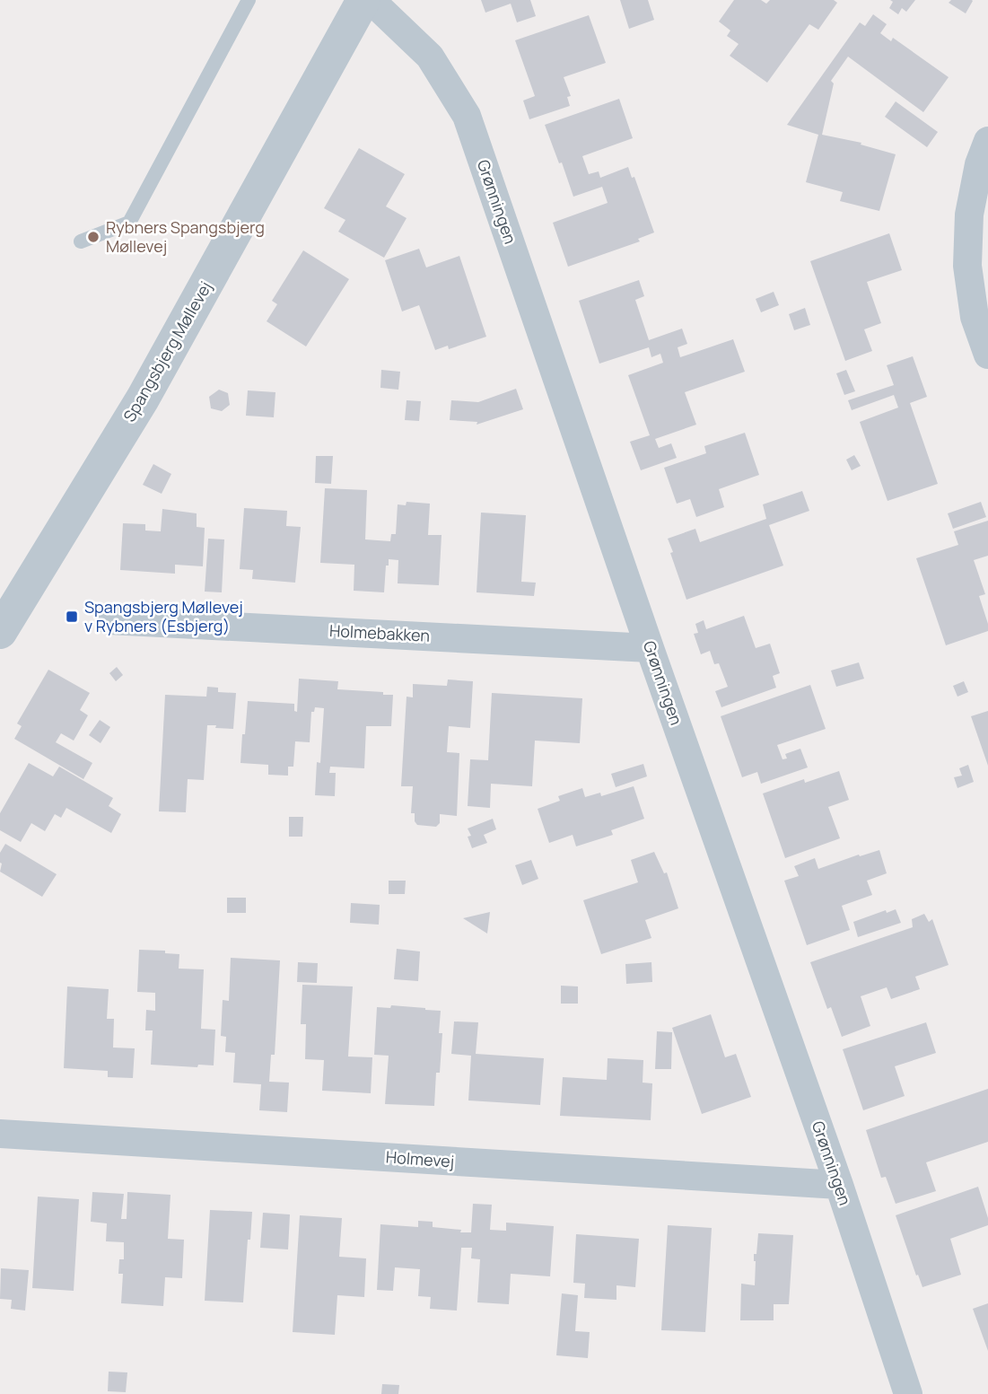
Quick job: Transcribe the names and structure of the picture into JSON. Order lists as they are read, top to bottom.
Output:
{
  "streets": {
    "street": [
      "Grønningen",
      "Spangsbjerg Møllevej",
      "Holmebakken",
      "Holmevej"
    ]
  },
  "crossings": [
    ["Grønningen", "Holmebakken"],
    ["Grønningen", "Holmevej"]
  ],
  "places": {
    "other": ["Rybners Spangsbjerg Møllevej"],
    "transit": ["Spangsbjerg Møllevej v Rybners (Esbjerg)"]
  }
}
